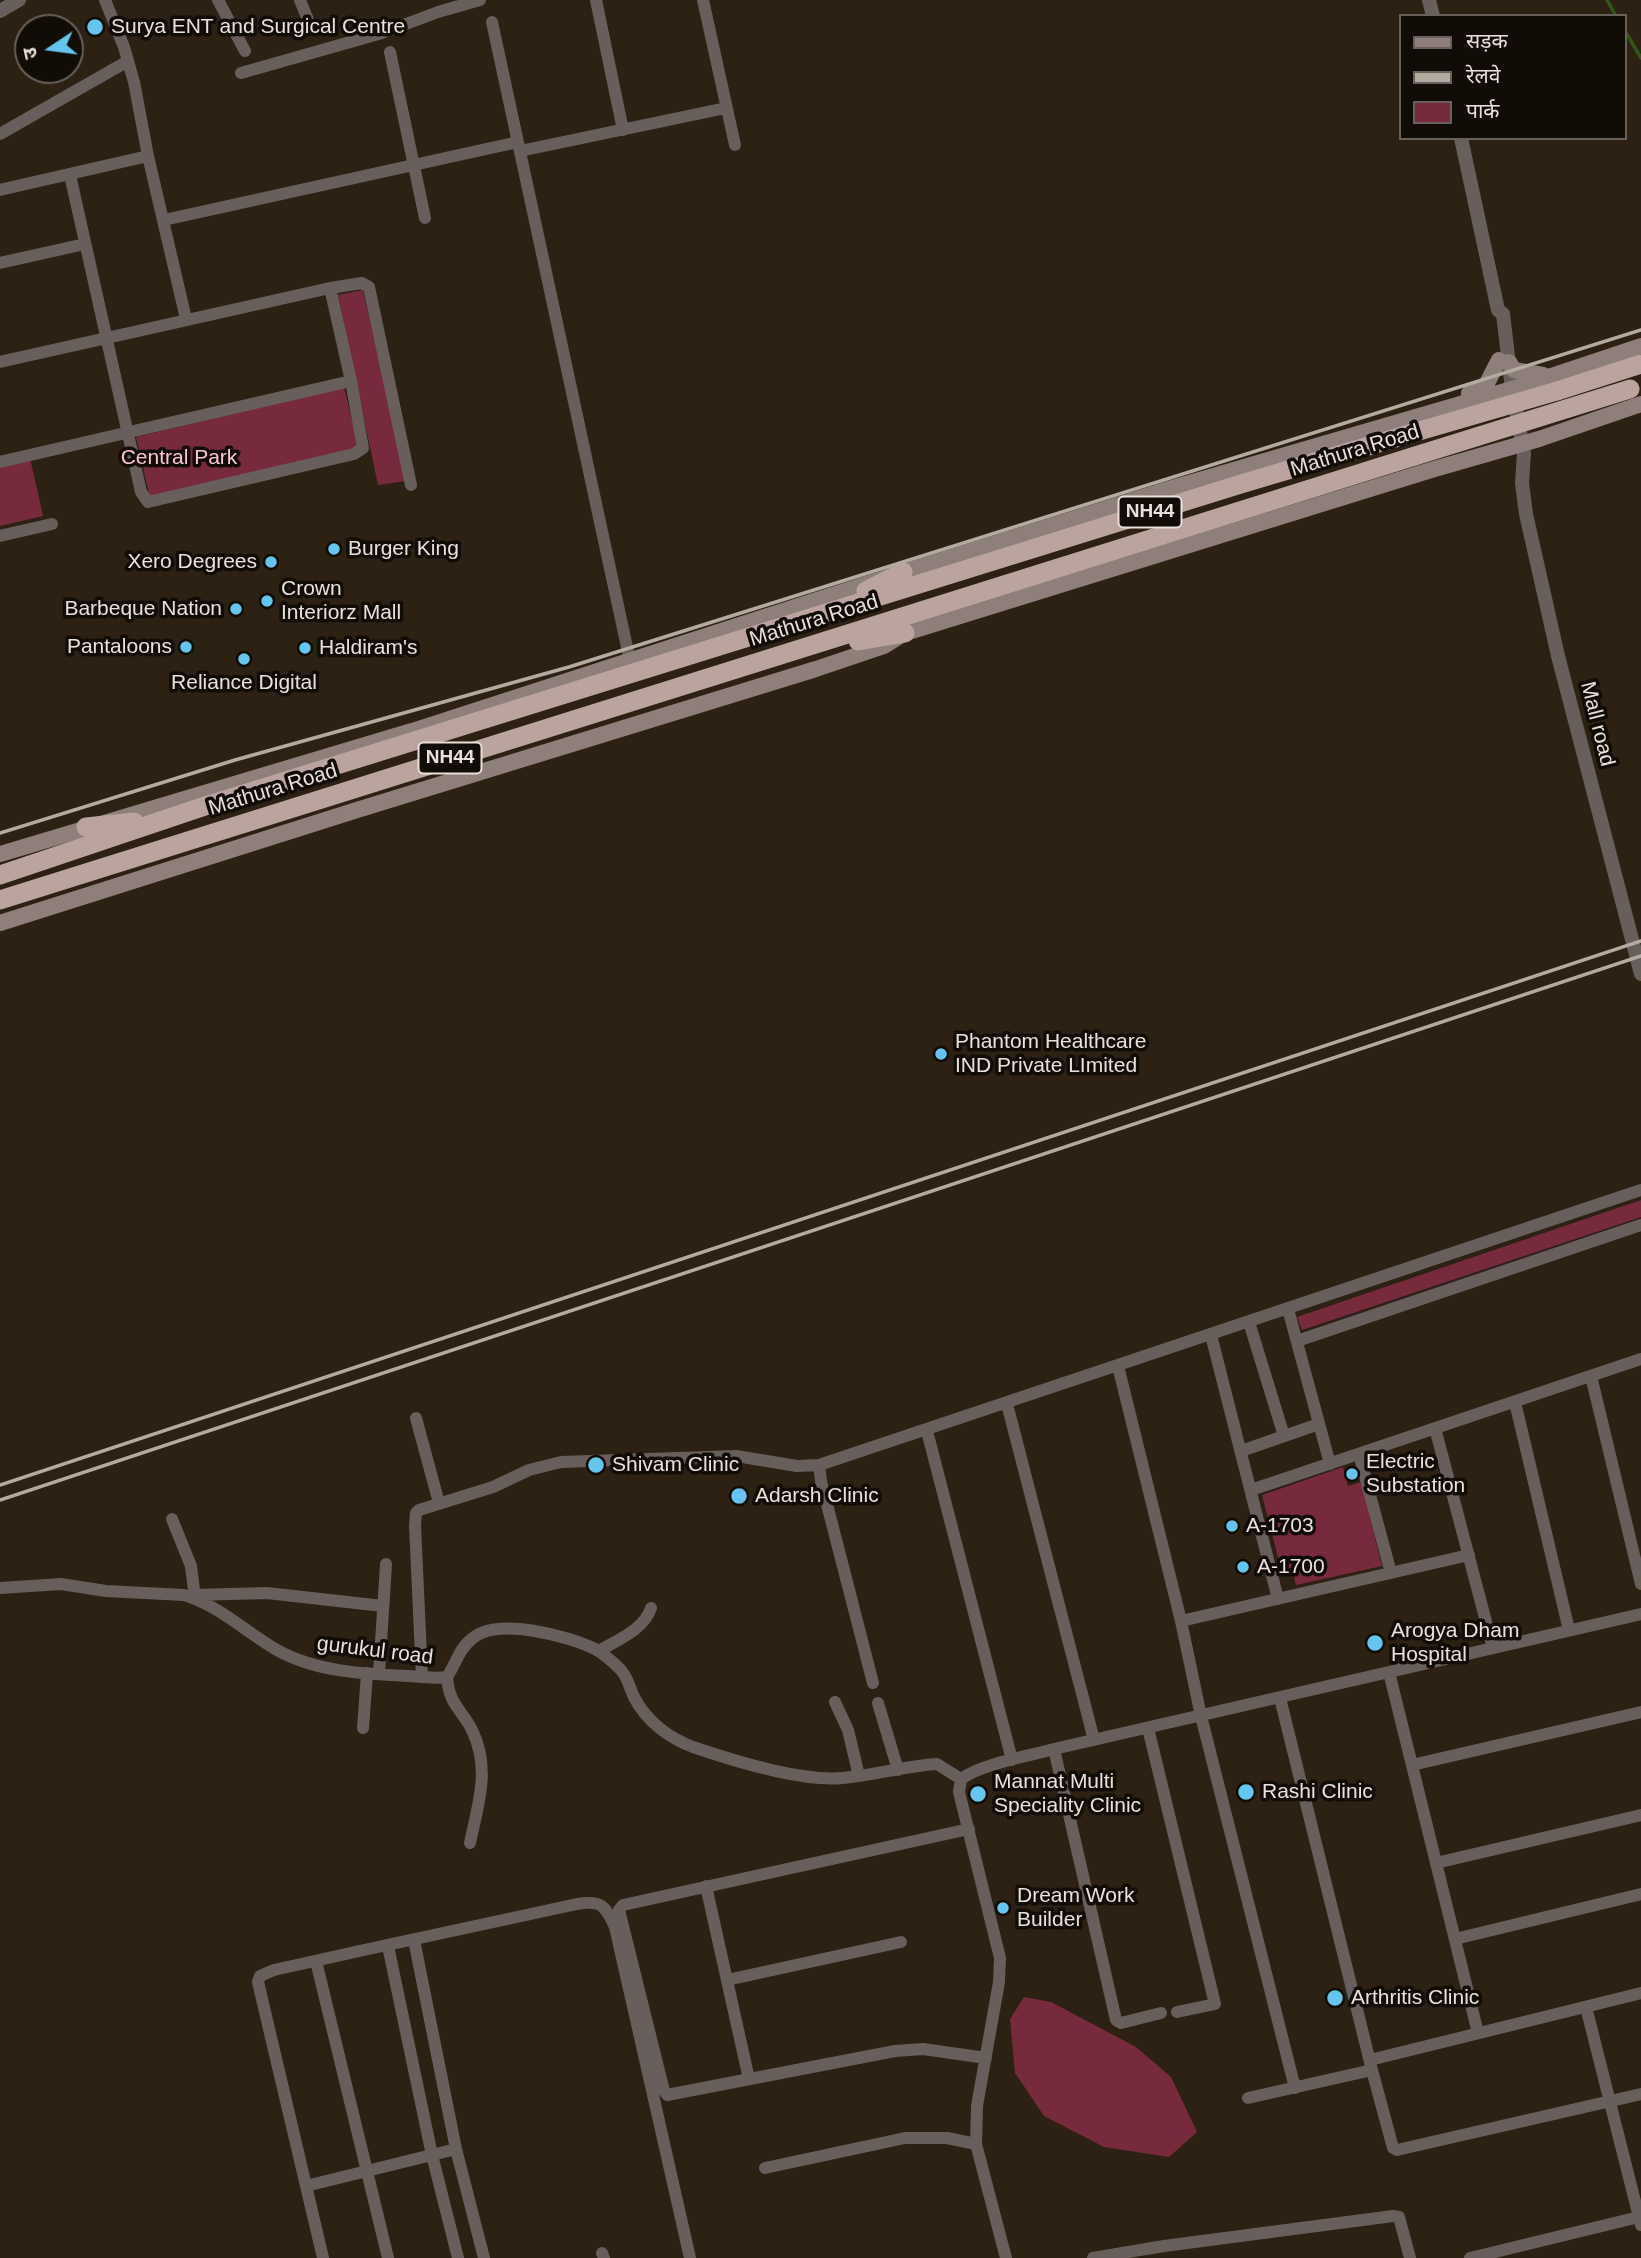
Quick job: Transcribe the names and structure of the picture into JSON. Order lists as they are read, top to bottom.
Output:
{
  "streets": {
    "highway": ["Mathura Road", "NH44"],
    "street": ["Mall road", "gurukul road"]
  },
  "parks": ["Central Park"],
  "places": [
    "Surya ENT and Surgical Centre",
    "Burger King",
    "Xero Degrees",
    "Crown Interiorz Mall",
    "Barbeque Nation",
    "Pantaloons",
    "Haldiram's",
    "Reliance Digital",
    "Phantom Healthcare IND Private LImited",
    "Shivam Clinic",
    "Electric Substation",
    "Adarsh Clinic",
    "A-1703",
    "A-1700",
    "Arogya Dham Hospital",
    "Rashi Clinic",
    "Mannat Multi Speciality Clinic",
    "Dream Work Builder",
    "Arthritis Clinic"
  ],
  "legend": ["सड़क", "रेलवे", "पार्क"],
  "north": "left"
}
